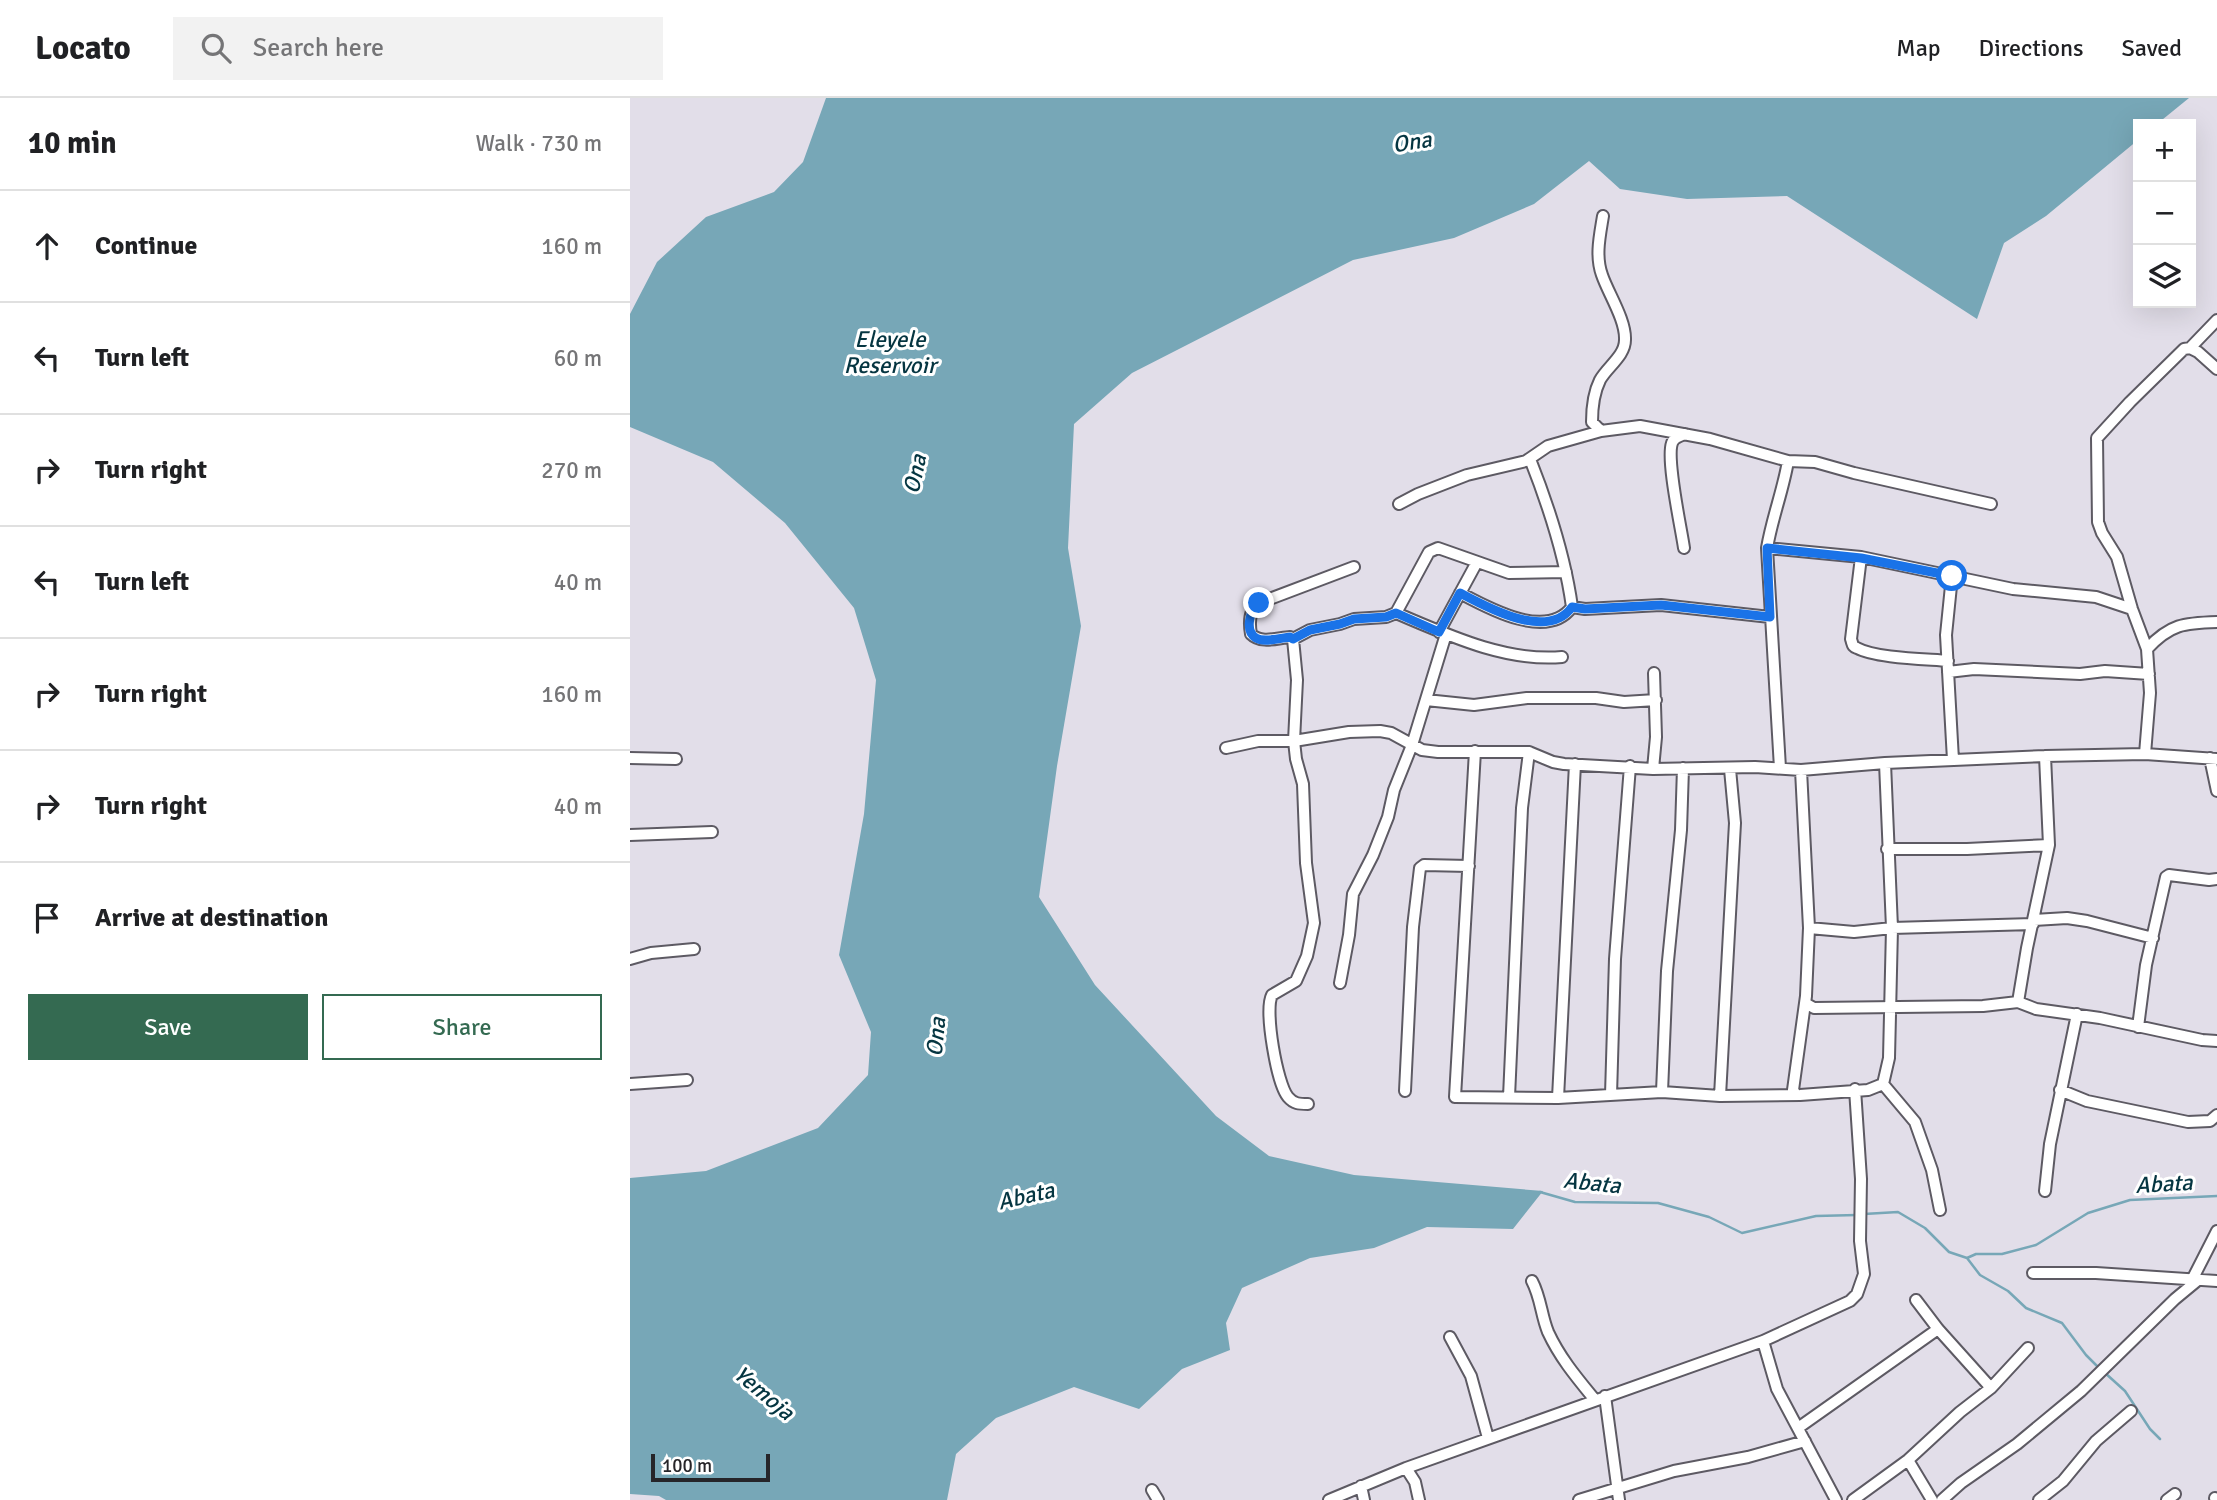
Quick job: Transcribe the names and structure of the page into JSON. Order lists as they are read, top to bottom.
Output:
{
  "water": [
    "Ona",
    "Eleyele Reservoir",
    "Abata",
    "Yemoja"
  ],
  "scale_bar": "100 m",
  "page": {
    "header": "Locato",
    "search": "Search here",
    "nav": ["Map", "Directions", "Saved"],
    "heading": ["10 min", "Walk · 730 m"],
    "map_buttons": ["+", "−"],
    "list": [
      ["Continue", "160 m"],
      ["Turn left", "60 m"],
      ["Turn right", "270 m"],
      ["Turn left", "40 m"],
      ["Turn right", "160 m"],
      ["Turn right", "40 m"],
      "Arrive at destination"
    ],
    "buttons": ["Save", "Share"],
    "scale": "100 m"
  }
}
